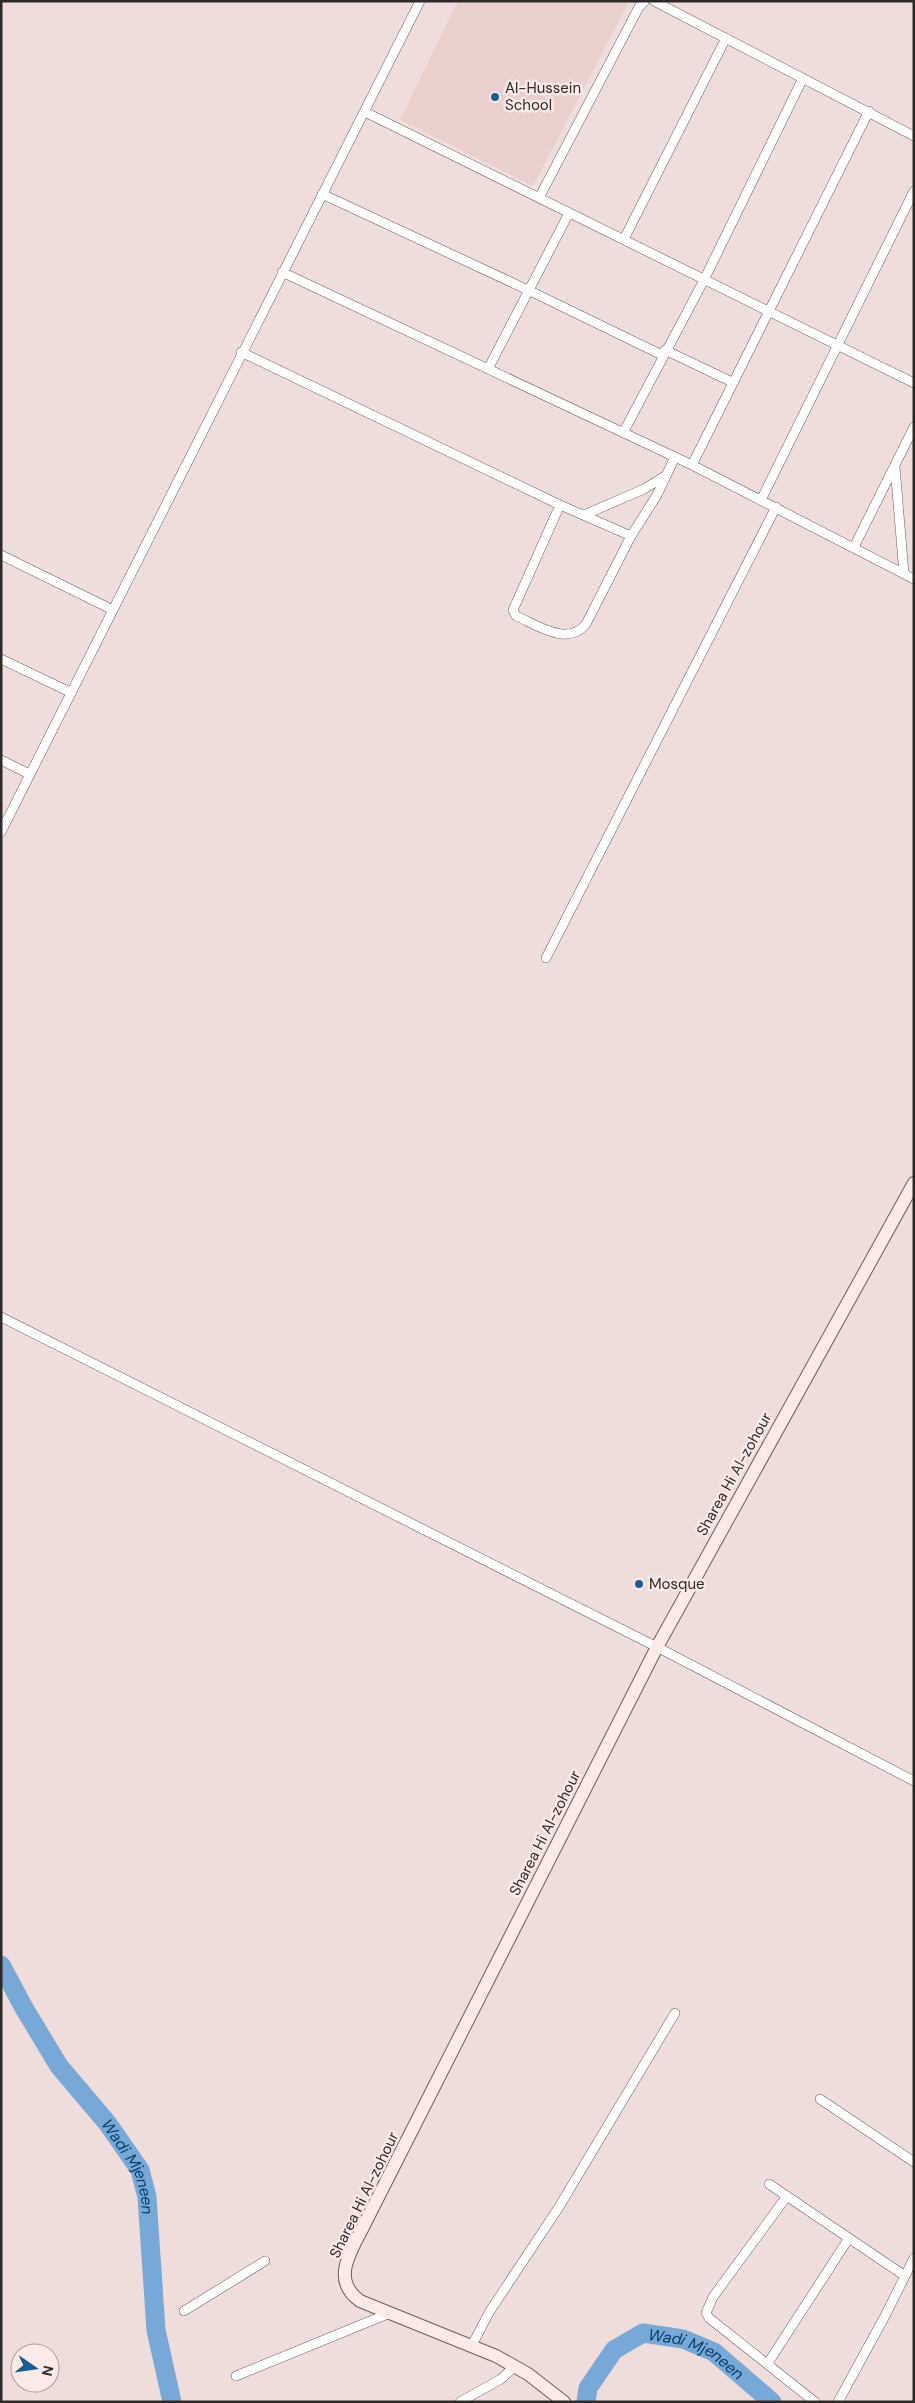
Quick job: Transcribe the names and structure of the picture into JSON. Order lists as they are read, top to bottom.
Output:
{
  "streets": {
    "street": ["Sharea Hi Al-zohour"]
  },
  "water": ["Wadi Mjeneen"],
  "places": ["Al-Hussein School", "Mosque"],
  "north": "right"
}
